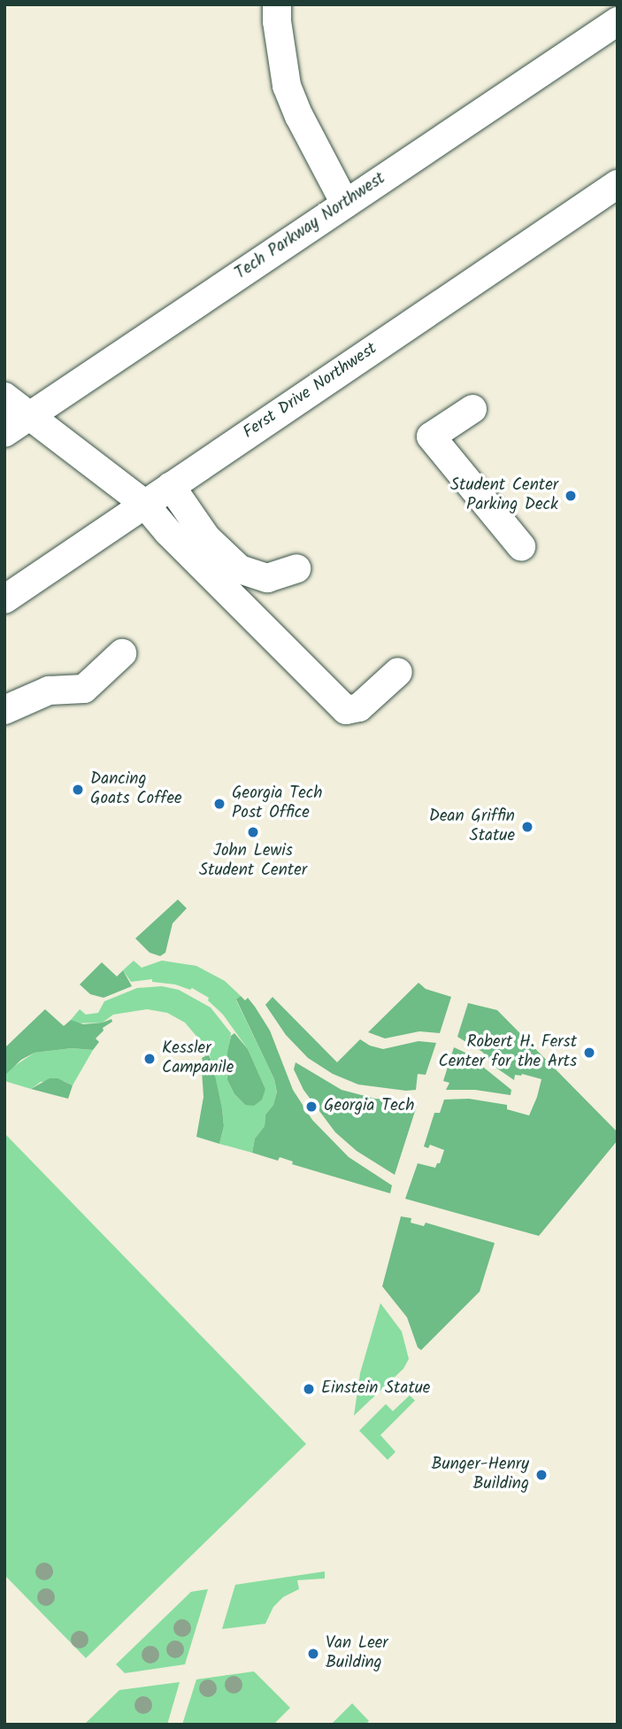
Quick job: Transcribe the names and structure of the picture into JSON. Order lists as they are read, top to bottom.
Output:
{
  "streets": {
    "street": ["Tech Parkway Northwest", "Ferst Drive Northwest"]
  },
  "places": [
    "Student Center Parking Deck",
    "Dancing Goats Coffee",
    "Georgia Tech Post Office",
    "Dean Griffin Statue",
    "John Lewis Student Center",
    "Robert H. Ferst Center for the Arts",
    "Kessler Campanile",
    "Georgia Tech",
    "Einstein Statue",
    "Bunger-Henry Building",
    "Van Leer Building"
  ]
}
